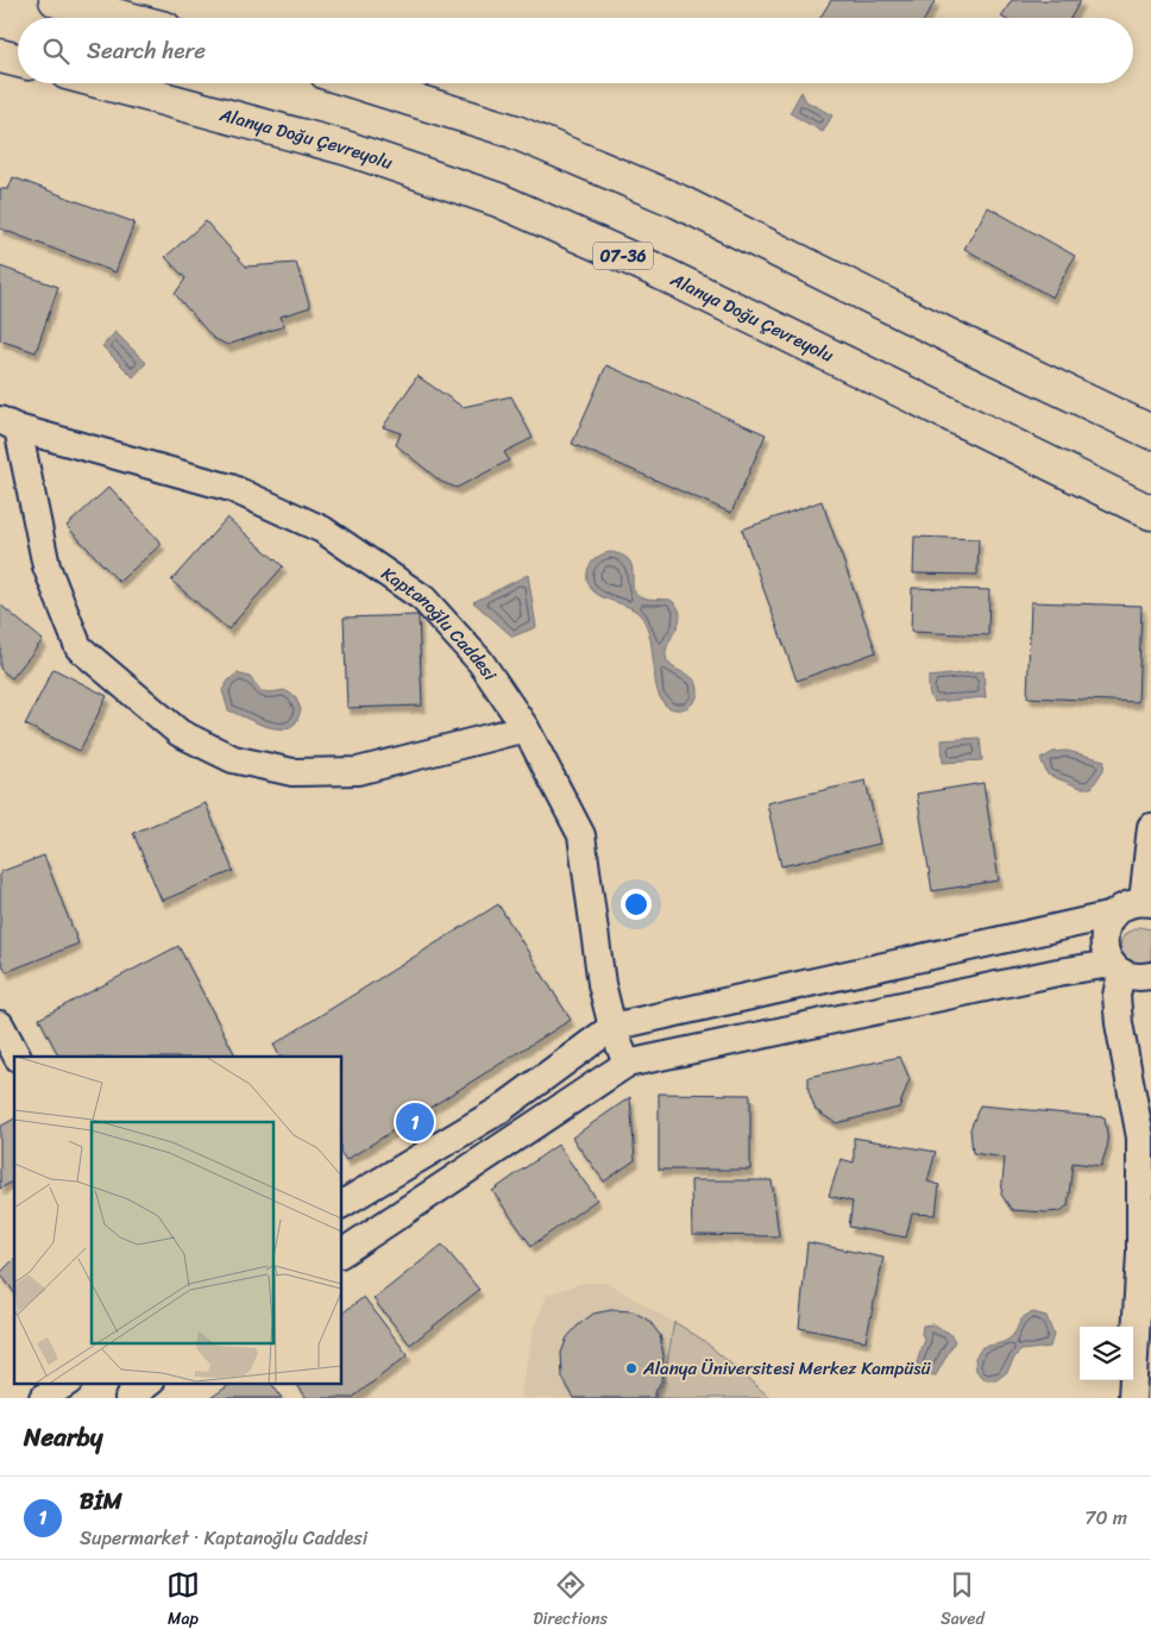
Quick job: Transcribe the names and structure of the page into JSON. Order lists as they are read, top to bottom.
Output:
{
  "streets": {
    "highway": ["Alanya Doğu Çevreyolu", "07-36"],
    "street": ["Kaptanoğlu Caddesi"]
  },
  "places": ["Alanya Üniversitesi Merkez Kampüsü"],
  "page": {
    "search": "Search here",
    "pins": "1",
    "heading": "Nearby",
    "list": [
      {
        "mark": "1",
        "name": "BİM",
        "note": "Supermarket · Kaptanoğlu Caddesi",
        "value": "70 m"
      }
    ],
    "nav": ["Map", "Directions", "Saved"]
  }
}
